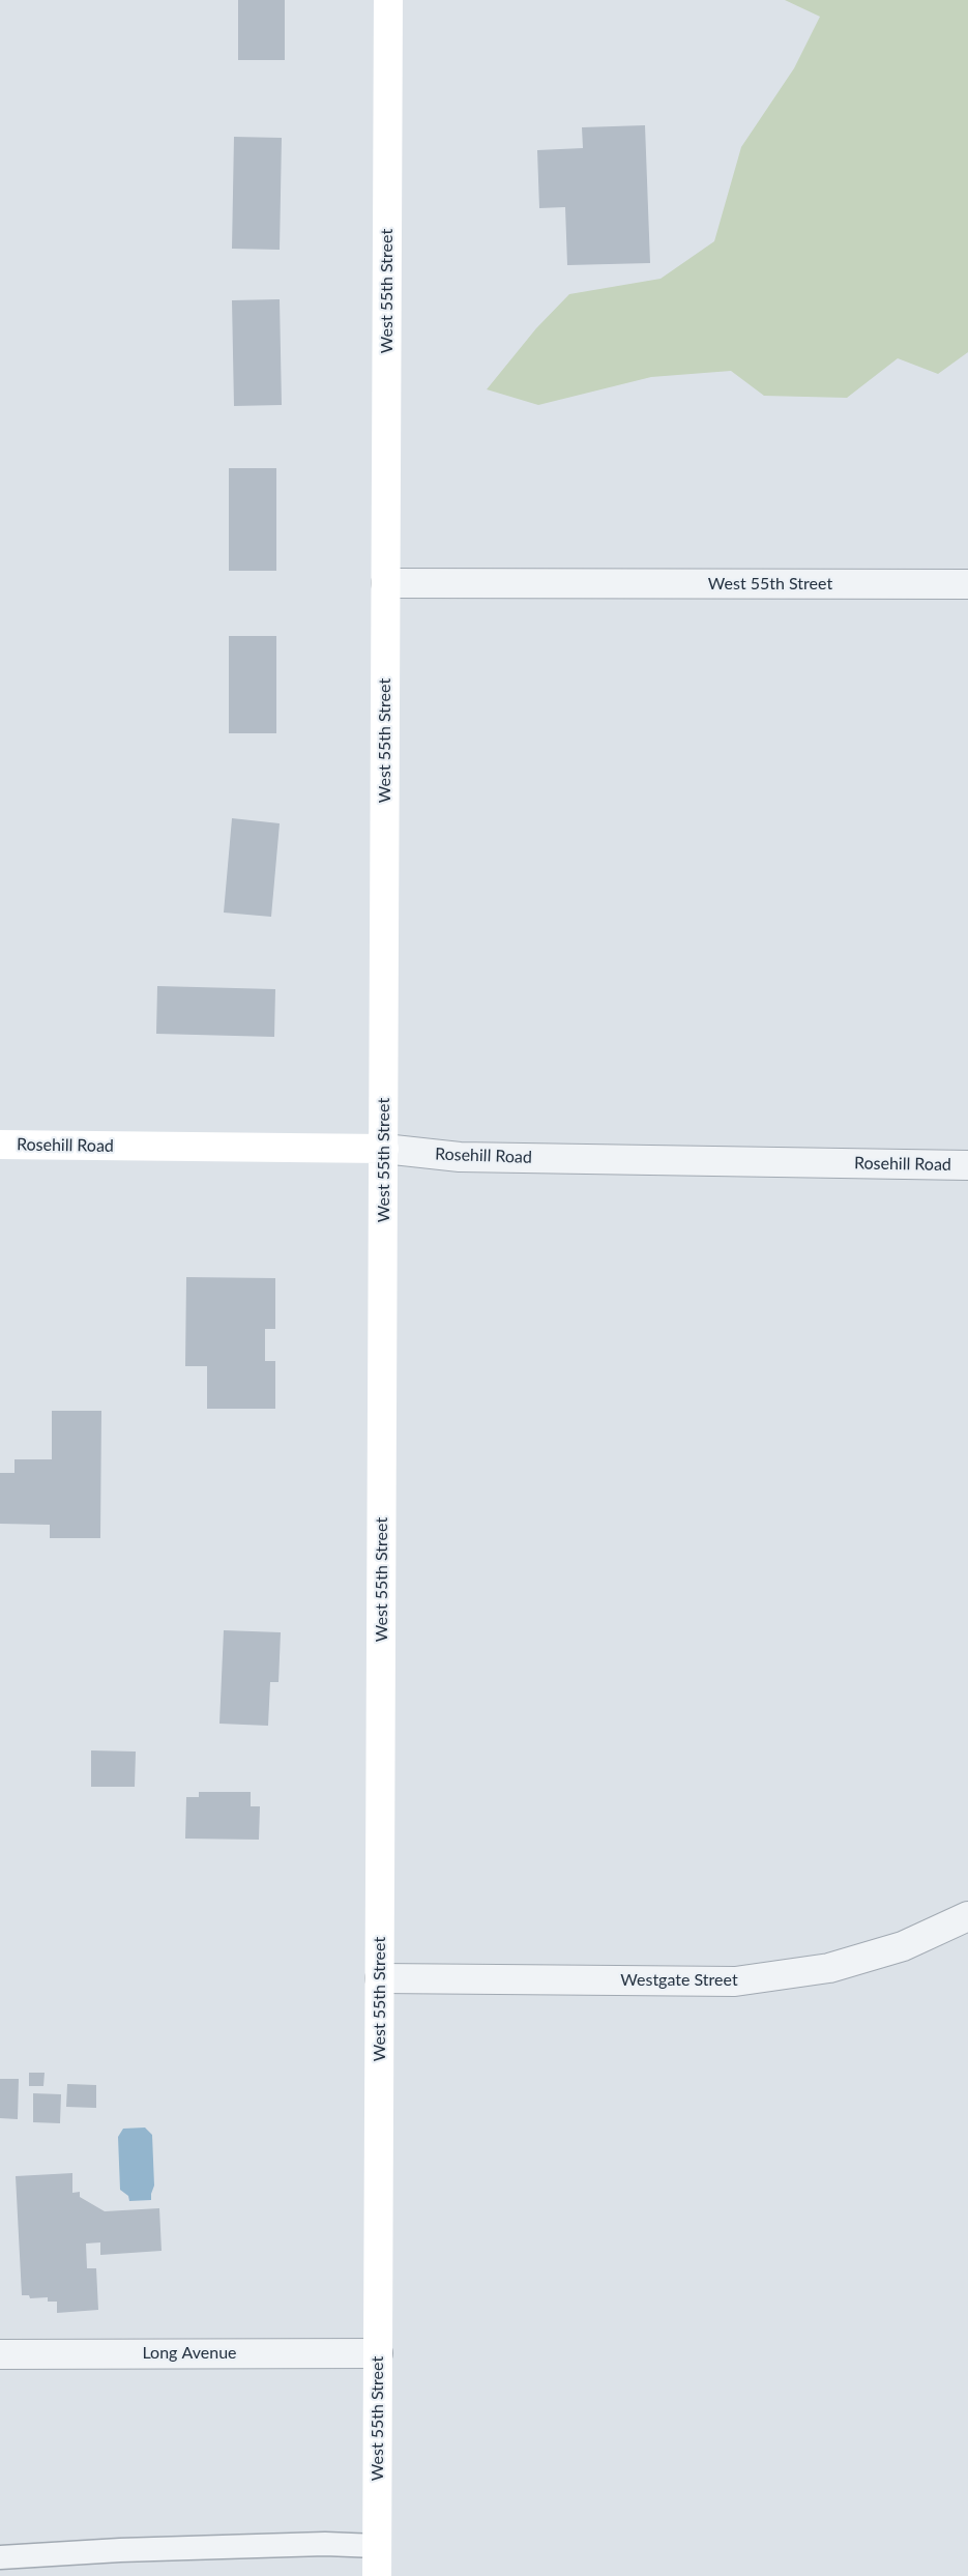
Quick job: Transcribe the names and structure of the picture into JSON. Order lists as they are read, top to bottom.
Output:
{
  "streets": {
    "street": [
      "West 55th Street",
      "Rosehill Road",
      "Westgate Street",
      "Long Avenue"
    ]
  },
  "crossings": [
    ["West 55th Street", "Rosehill Road"],
    ["West 55th Street", "Westgate Street"],
    ["West 55th Street", "Long Avenue"]
  ]
}
